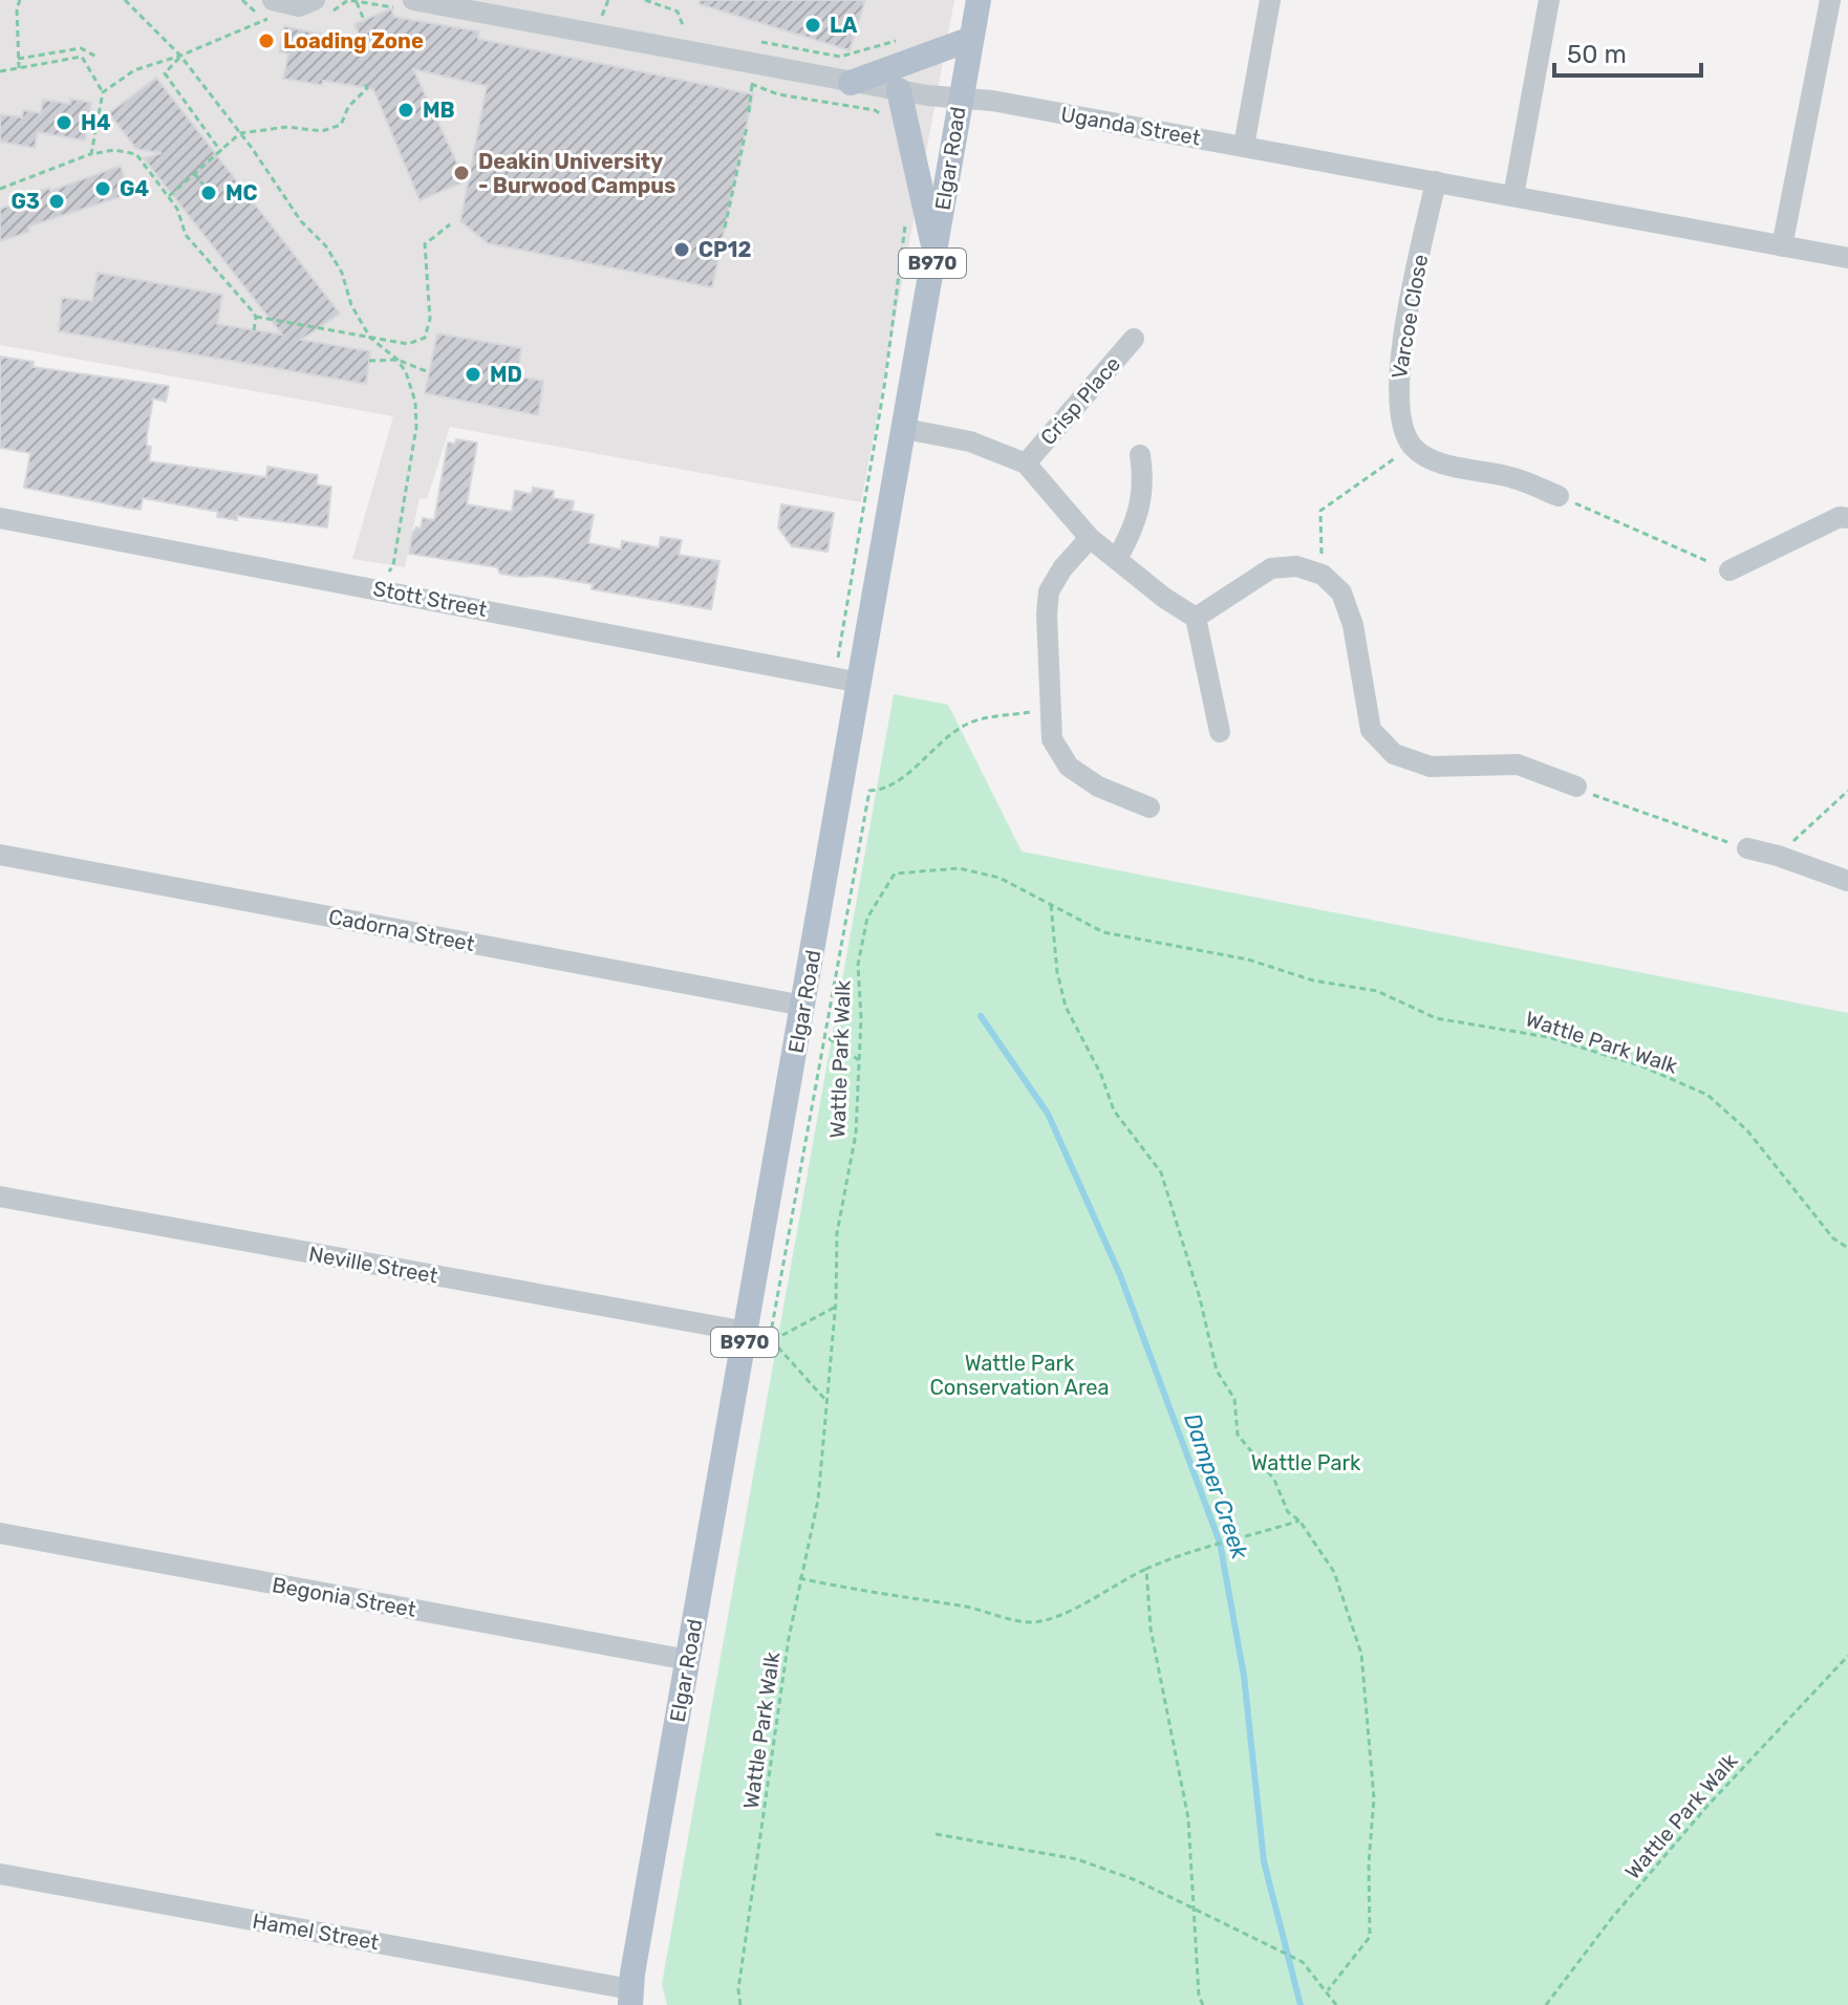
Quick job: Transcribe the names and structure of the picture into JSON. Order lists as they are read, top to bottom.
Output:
{
  "streets": {
    "main road": ["Elgar Road", "B970"],
    "street": [
      "Uganda Street",
      "Varcoe Close",
      "Crisp Place",
      "Stott Street",
      "Cadorna Street",
      "Neville Street",
      "Begonia Street",
      "Hamel Street"
    ],
    "path": ["Wattle Park Walk"]
  },
  "crossings": [
    ["Uganda Street", "Elgar Road"],
    ["Uganda Street", "Varcoe Close"],
    ["Elgar Road", "Stott Street"],
    ["Elgar Road", "Cadorna Street"],
    ["Elgar Road", "Neville Street"],
    ["Elgar Road", "Begonia Street"],
    ["Elgar Road", "Hamel Street"]
  ],
  "water": ["Damper Creek"],
  "parks": ["Wattle Park Conservation Area", "Wattle Park"],
  "places": [
    "LA",
    "Loading Zone",
    "MB",
    "H4",
    "Deakin University - Burwood Campus",
    "G4",
    "MC",
    "G3",
    "CP12",
    "MD"
  ],
  "scale_bar": "50 m"
}
